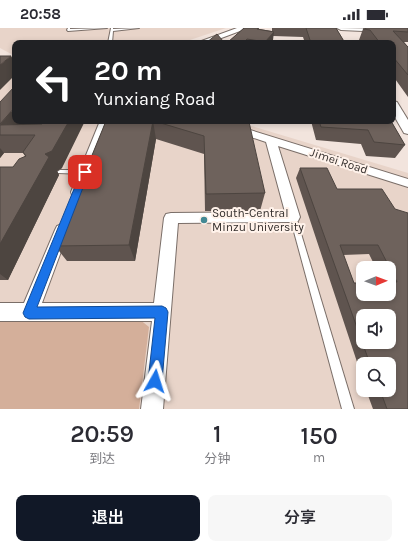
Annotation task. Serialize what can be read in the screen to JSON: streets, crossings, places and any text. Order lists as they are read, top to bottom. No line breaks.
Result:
{"streets":{"street":["Jimei Road"]},"places":["South-Central Minzu University"],"north":"right","page":{"status":"20:58","turn":["20 m","Yunxiang Road"],"eta":["20:59","到达","1","分钟","150","m"],"buttons":["退出","分享"]}}
